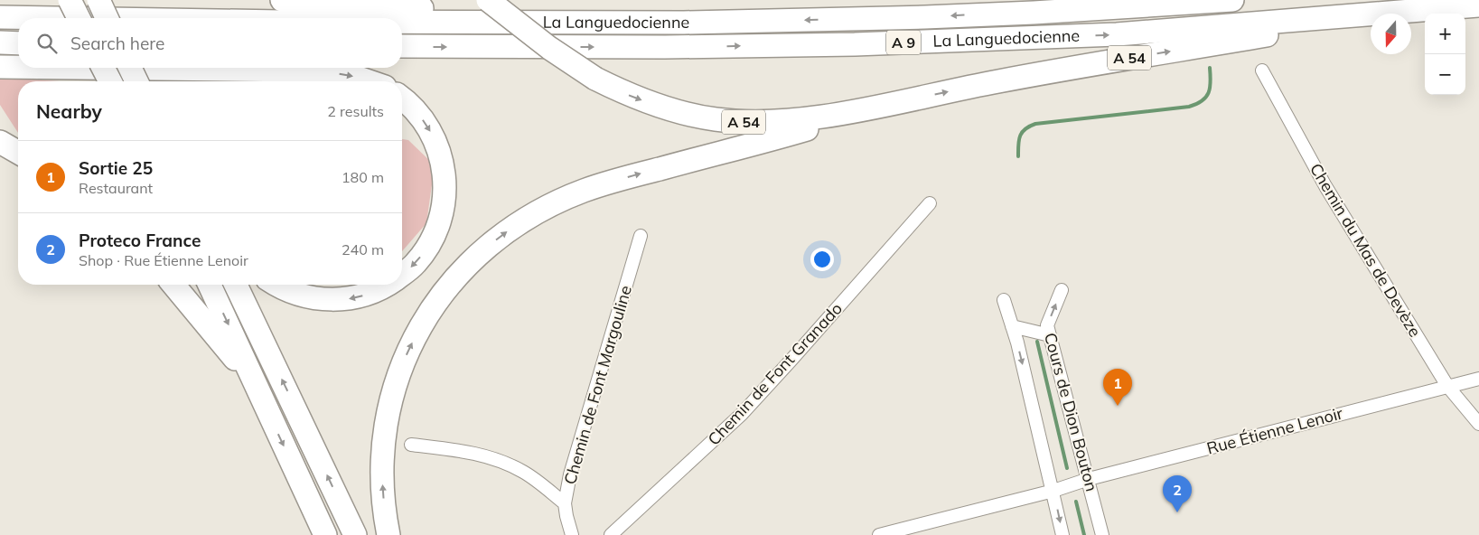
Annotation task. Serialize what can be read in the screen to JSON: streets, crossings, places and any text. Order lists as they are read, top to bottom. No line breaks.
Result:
{"streets":{"highway":["La Languedocienne","A 9","A 54"],"street":["Chemin du Mas de Devèze","Chemin de Font Granado","Chemin de Font Margouline","Cours de Dion Bouton","Rue Étienne Lenoir"]},"crossings":[["La Languedocienne","A 54"],["Chemin du Mas de Devèze","Rue Étienne Lenoir"],["Cours de Dion Bouton","Rue Étienne Lenoir"]],"north":"bottom","page":{"map_buttons":["+","−"],"search":"Search here","heading":["Nearby","2 results"],"list":[{"mark":"1","name":"Sortie 25","note":"Restaurant","value":"180 m"},{"mark":"2","name":"Proteco France","note":"Shop · Rue Étienne Lenoir","value":"240 m"}],"pins":["1","2"]}}
